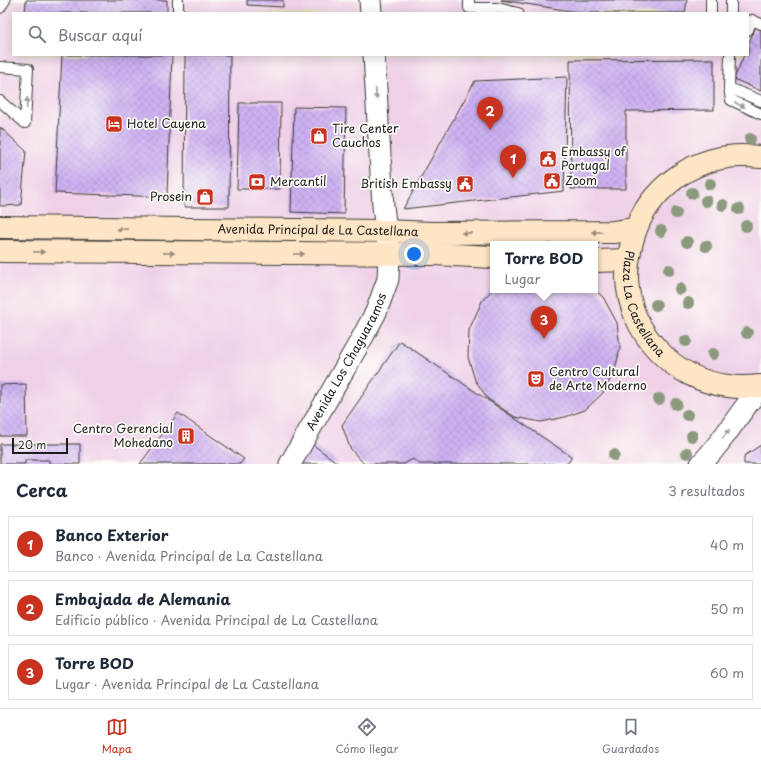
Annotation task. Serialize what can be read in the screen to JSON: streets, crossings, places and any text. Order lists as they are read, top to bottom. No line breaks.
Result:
{"streets":{"street":["Avenida Principal de La Castellana","Plaza La Castellana","Avenida Los Chaguaramos"]},"crossings":[["Avenida Principal de La Castellana","Plaza La Castellana"],["Avenida Principal de La Castellana","Avenida Los Chaguaramos"]],"one_way":["Avenida Los Chaguaramos"],"places":{"hotel":["Hotel Cayena"],"shop":["Tire Center Cauchos","Prosein"],"public building":["Embassy of Portugal","Zoom","British Embassy"],"bank":["Mercantil"],"theatre":["Centro Cultural de Arte Moderno"],"building":["Centro Gerencial Mohedano"]},"scale_bar":"20 m","page":{"search":"Buscar aquí","pins":["2","1","3"],"popup":["Torre BOD","Lugar"],"scale":"20 m","heading":["Cerca","3 resultados"],"list":[{"mark":"1","name":"Banco Exterior","note":"Banco · Avenida Principal de La Castellana","value":"40 m"},{"mark":"2","name":"Embajada de Alemania","note":"Edificio público · Avenida Principal de La Castellana","value":"50 m"},{"mark":"3","name":"Torre BOD","note":"Lugar · Avenida Principal de La Castellana","value":"60 m"}],"nav":["Mapa","Cómo llegar","Guardados"]}}
